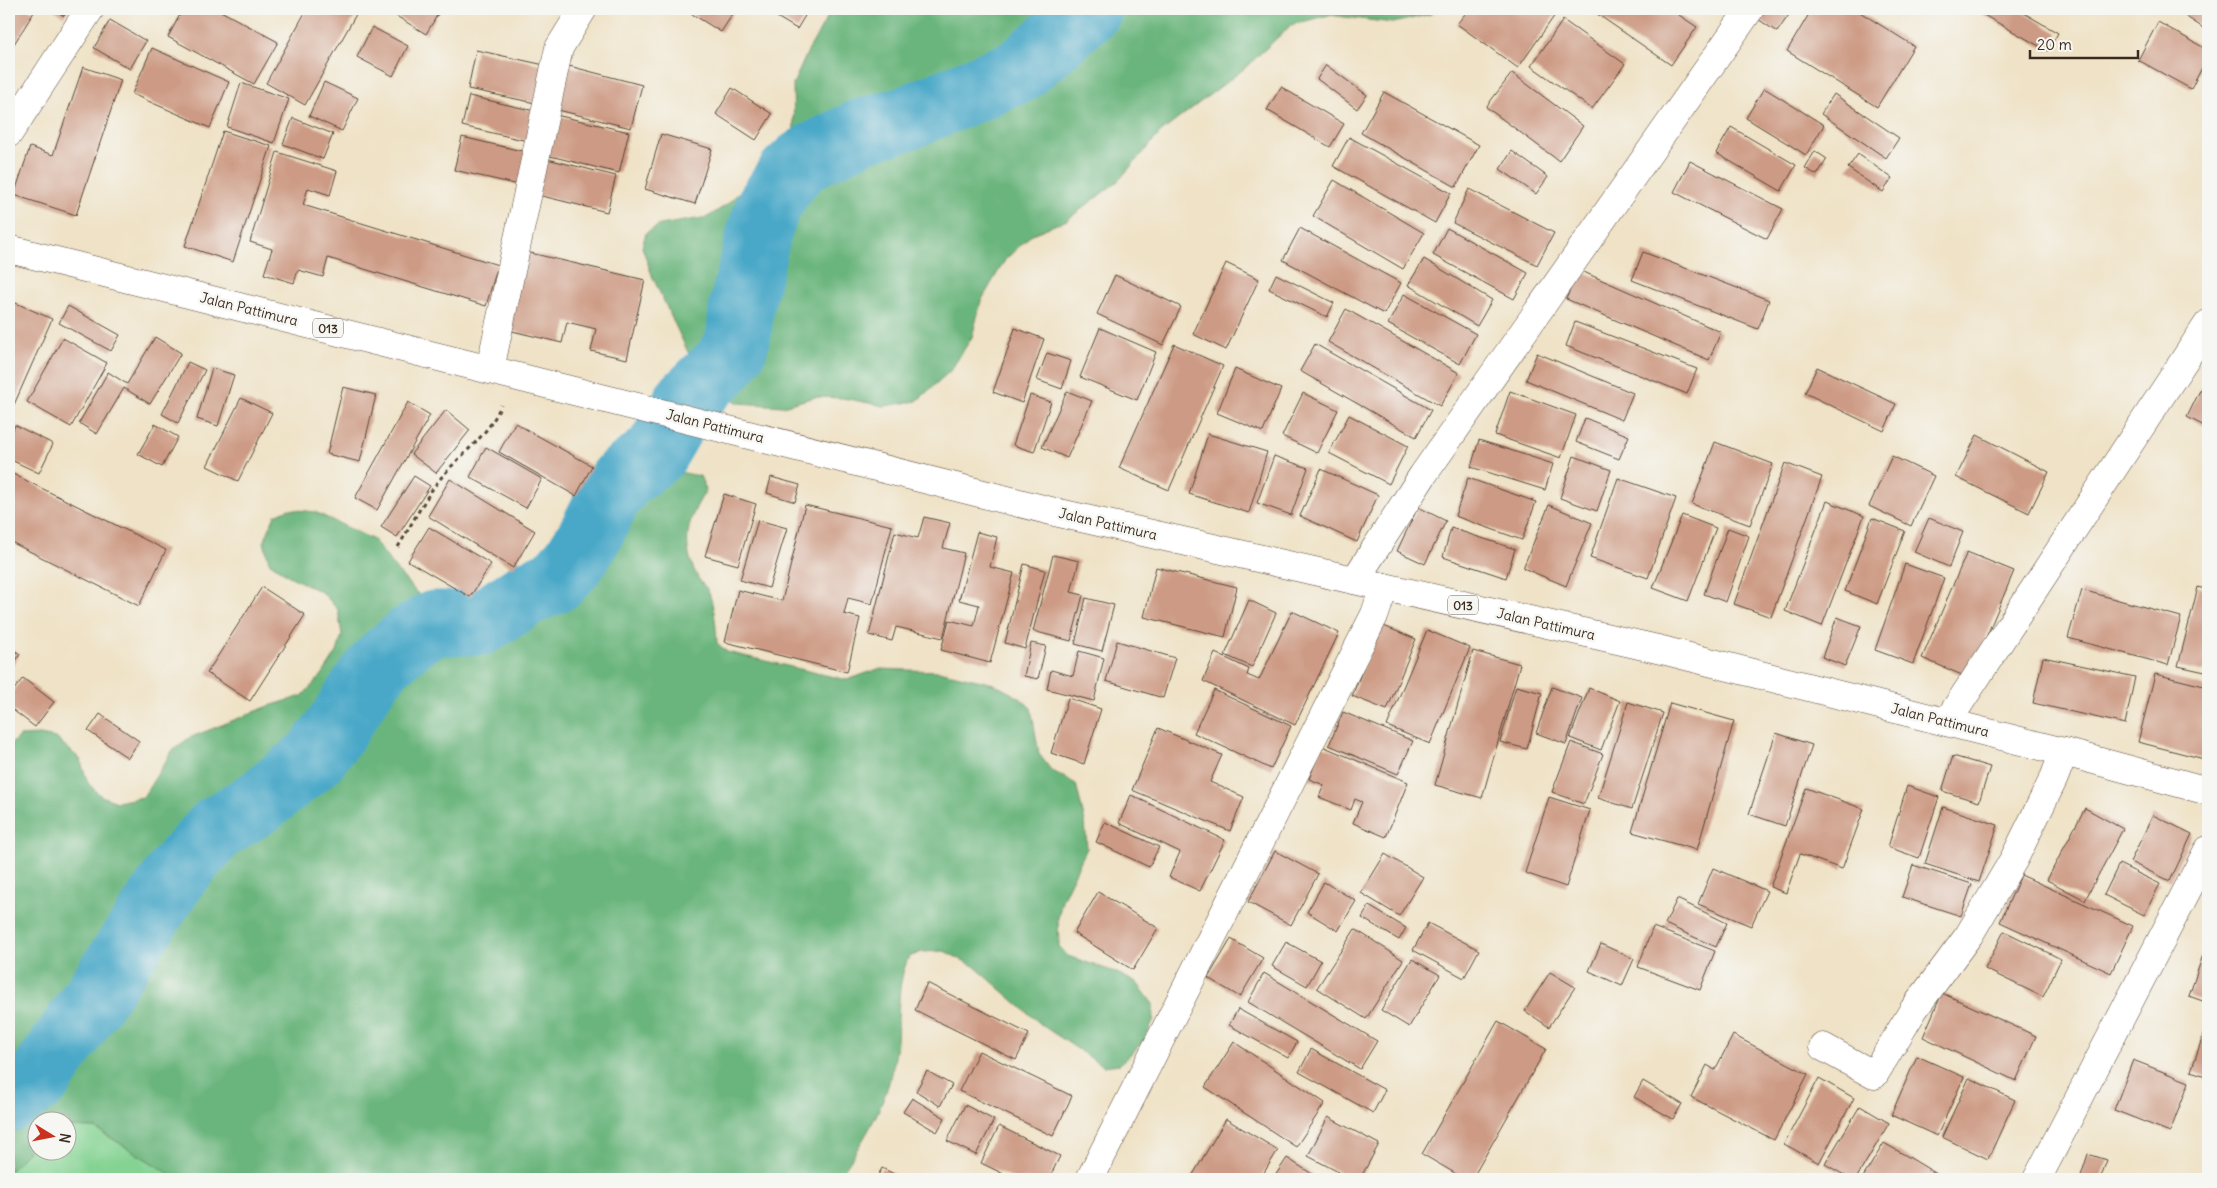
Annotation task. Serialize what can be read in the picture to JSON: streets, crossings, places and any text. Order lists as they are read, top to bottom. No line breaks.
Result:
{"streets":{"street":["Jalan Pattimura","013"]},"scale_bar":"20 m","north":"right"}
